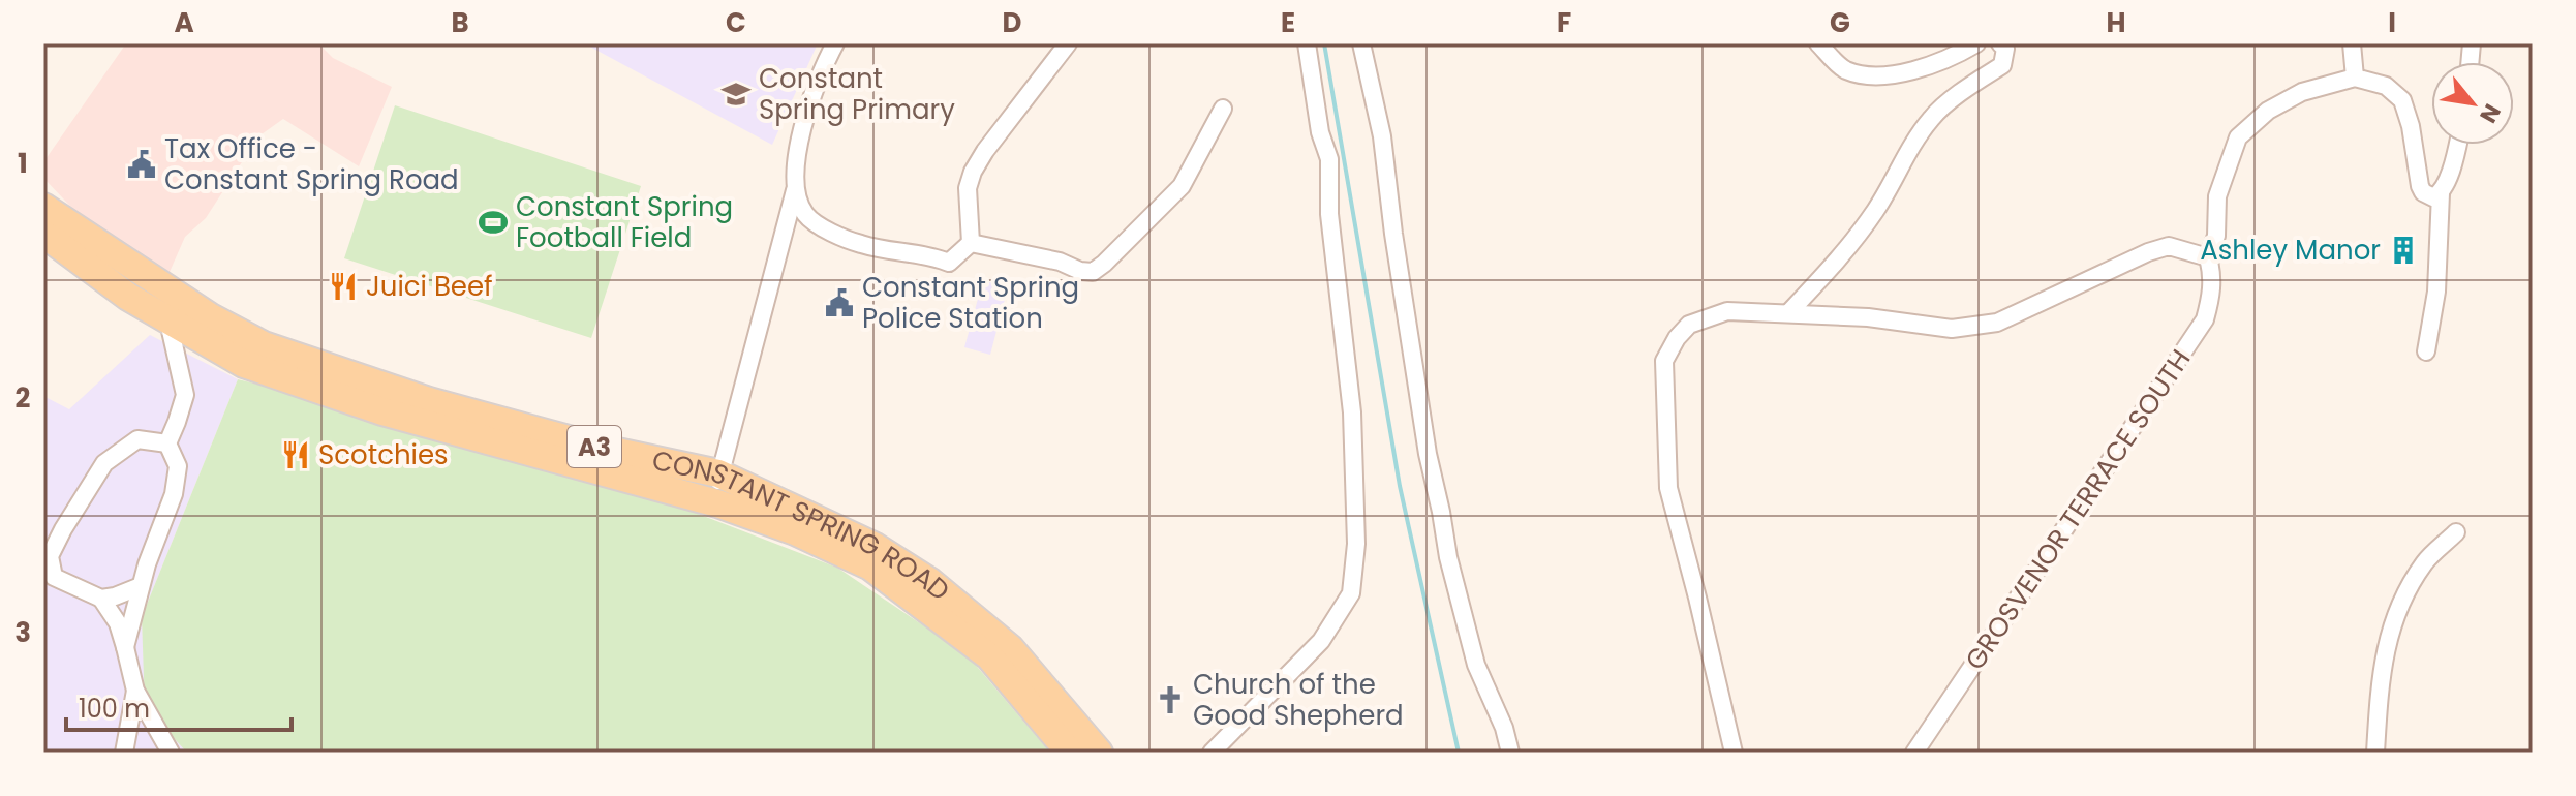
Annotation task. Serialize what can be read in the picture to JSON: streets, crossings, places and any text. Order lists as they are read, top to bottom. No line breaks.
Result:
{"streets":{"main road":["A3","CONSTANT SPRING ROAD"],"street":["GROSVENOR TERRACE SOUTH"]},"places":{"school or university":["Constant Spring Primary"],"public building":["Tax Office - Constant Spring Road","Constant Spring Police Station"],"sports":["Constant Spring Football Field"],"building":["Ashley Manor"],"restaurant":["Juici Beef","Scotchies"],"church":["Church of the Good Shepherd"]},"scale_bar":"100 m","north":"bottom right","grid":{"columns":["A","B","C","D","E","F","G","H","I"],"rows":["1","2","3"]}}
